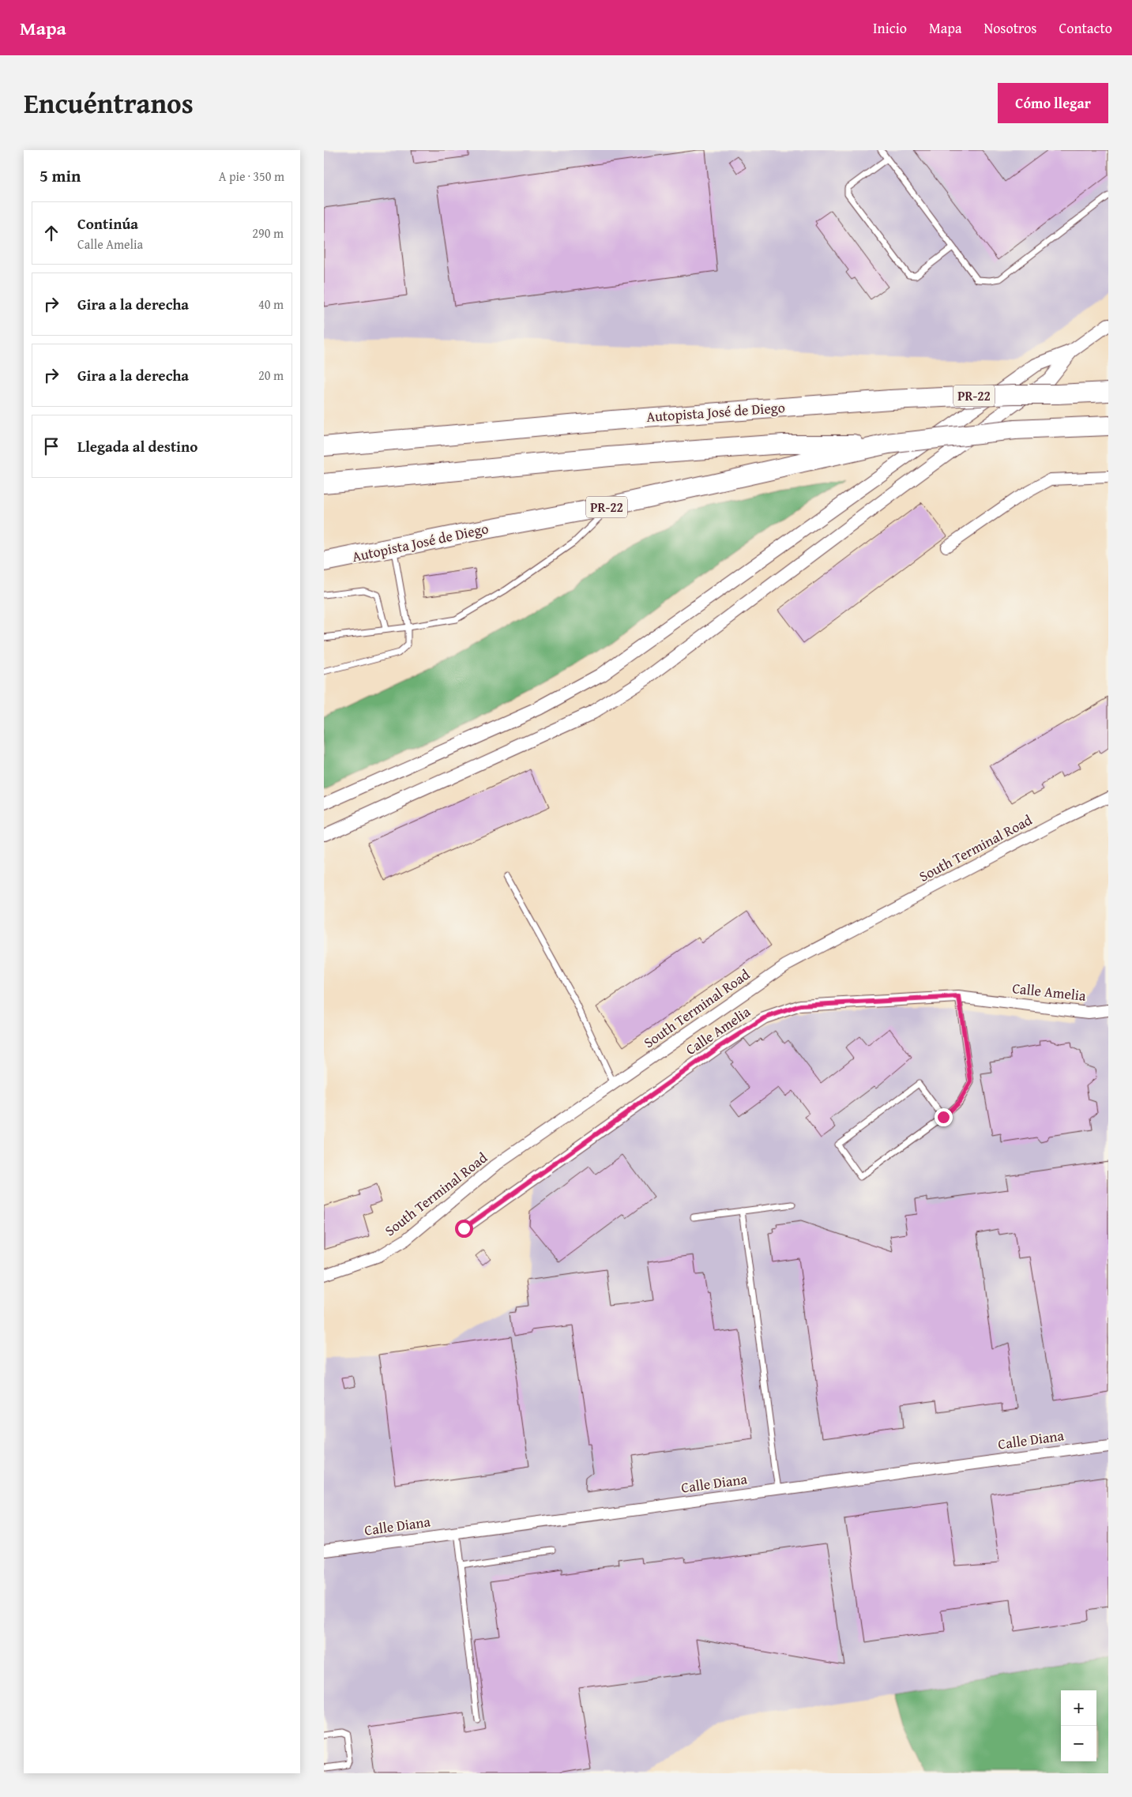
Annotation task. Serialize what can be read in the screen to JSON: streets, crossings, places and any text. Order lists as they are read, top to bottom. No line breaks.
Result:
{"streets":{"highway":["PR-22","Autopista José de Diego"],"street":["South Terminal Road","Calle Amelia","Calle Diana"]},"page":{"header":"Mapa","nav":["Inicio","Mapa","Nosotros","Contacto"],"title":"Encuéntranos","buttons":"Cómo llegar","heading":["5 min","A pie · 350 m"],"list":[["Continúa","Calle Amelia","290 m"],["Gira a la derecha","40 m"],["Gira a la derecha","20 m"],"Llegada al destino"],"map_buttons":["+","−"]}}
